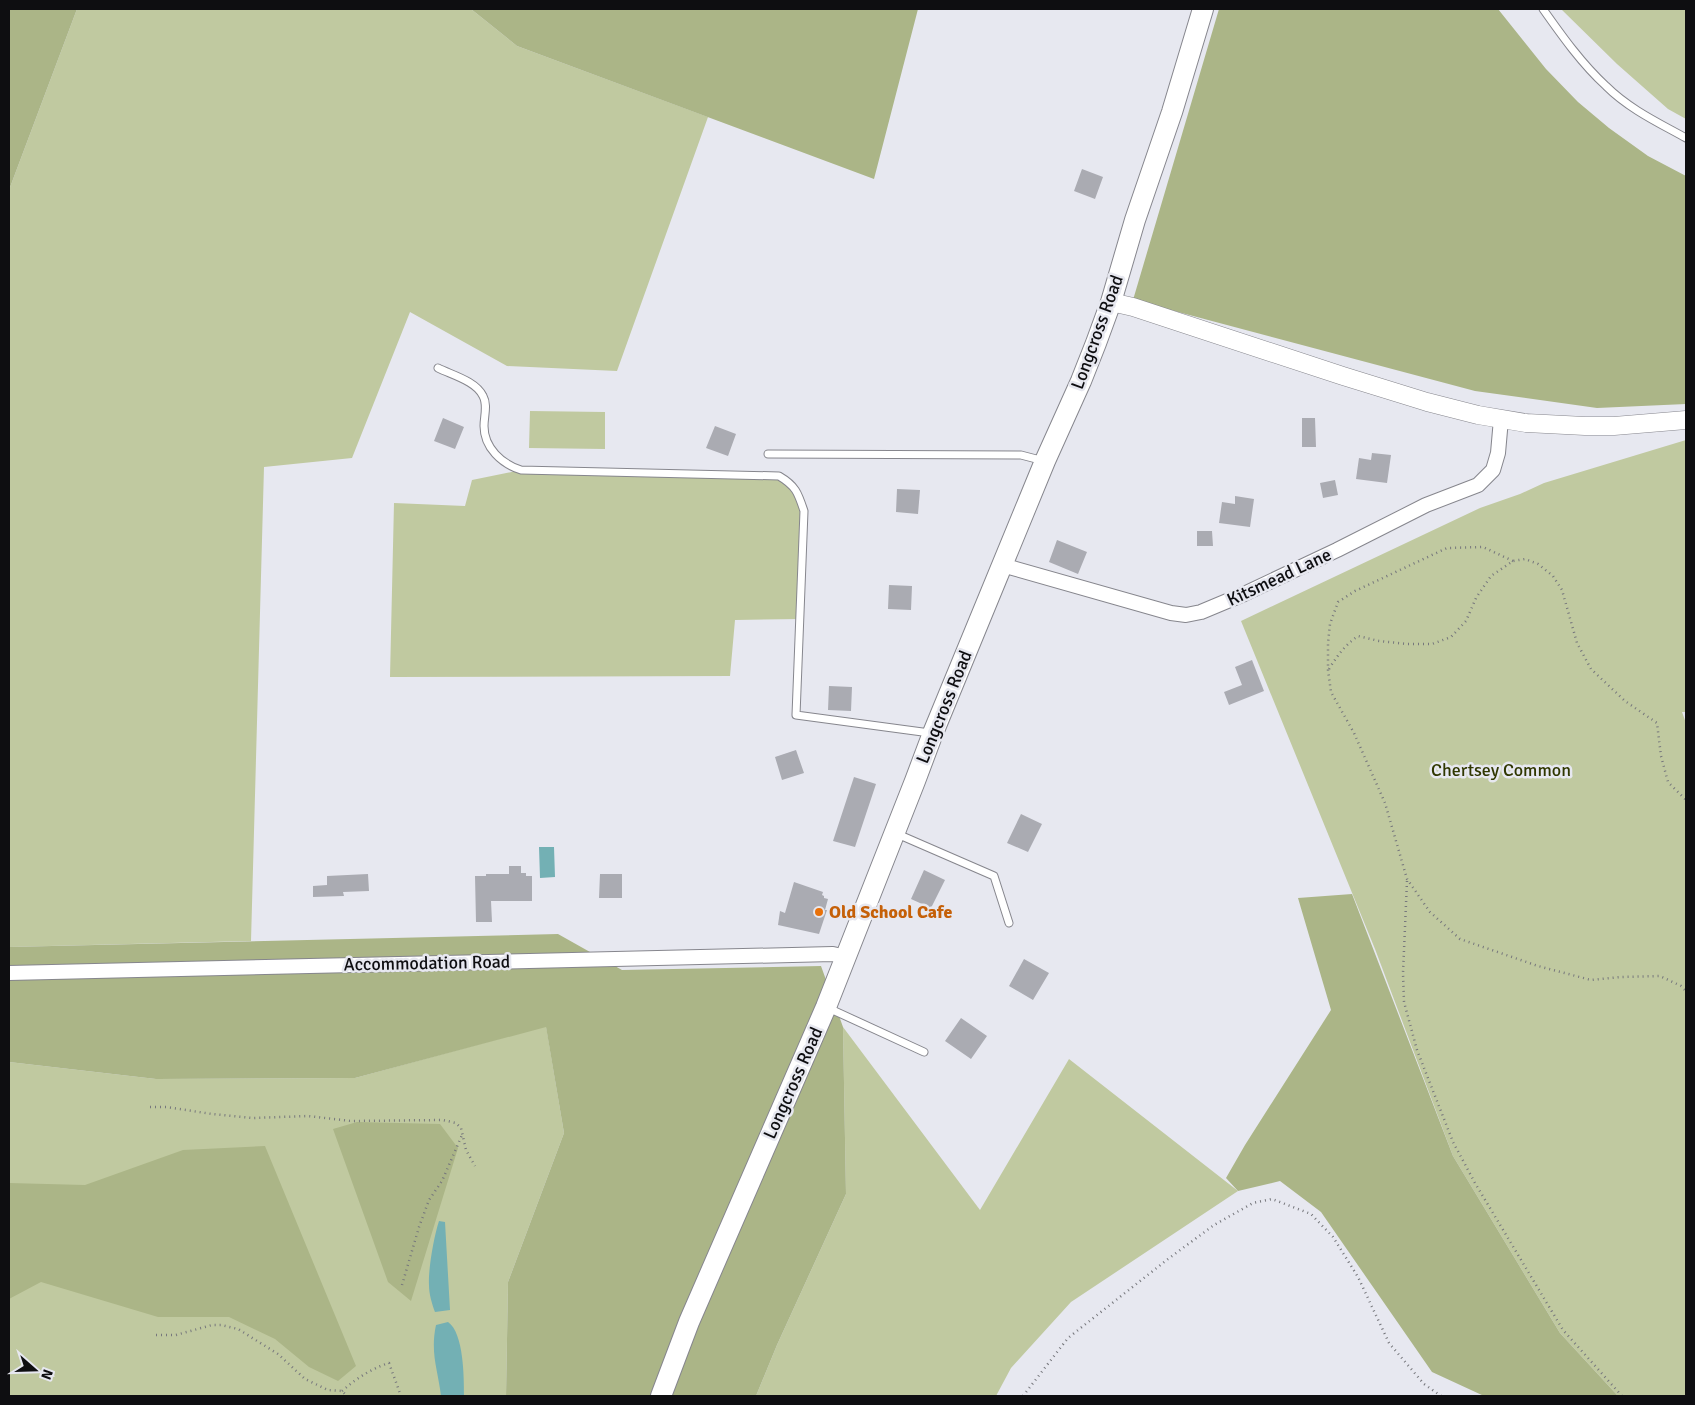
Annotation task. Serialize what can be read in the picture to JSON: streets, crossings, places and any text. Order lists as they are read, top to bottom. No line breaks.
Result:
{"streets":{"main road":["Longcross Road"],"street":["Kitsmead Lane","Accommodation Road"]},"crossings":[["Longcross Road","Kitsmead Lane"],["Longcross Road","Accommodation Road"]],"parks":["Chertsey Common"],"places":["Old School Cafe"],"north":"right"}
